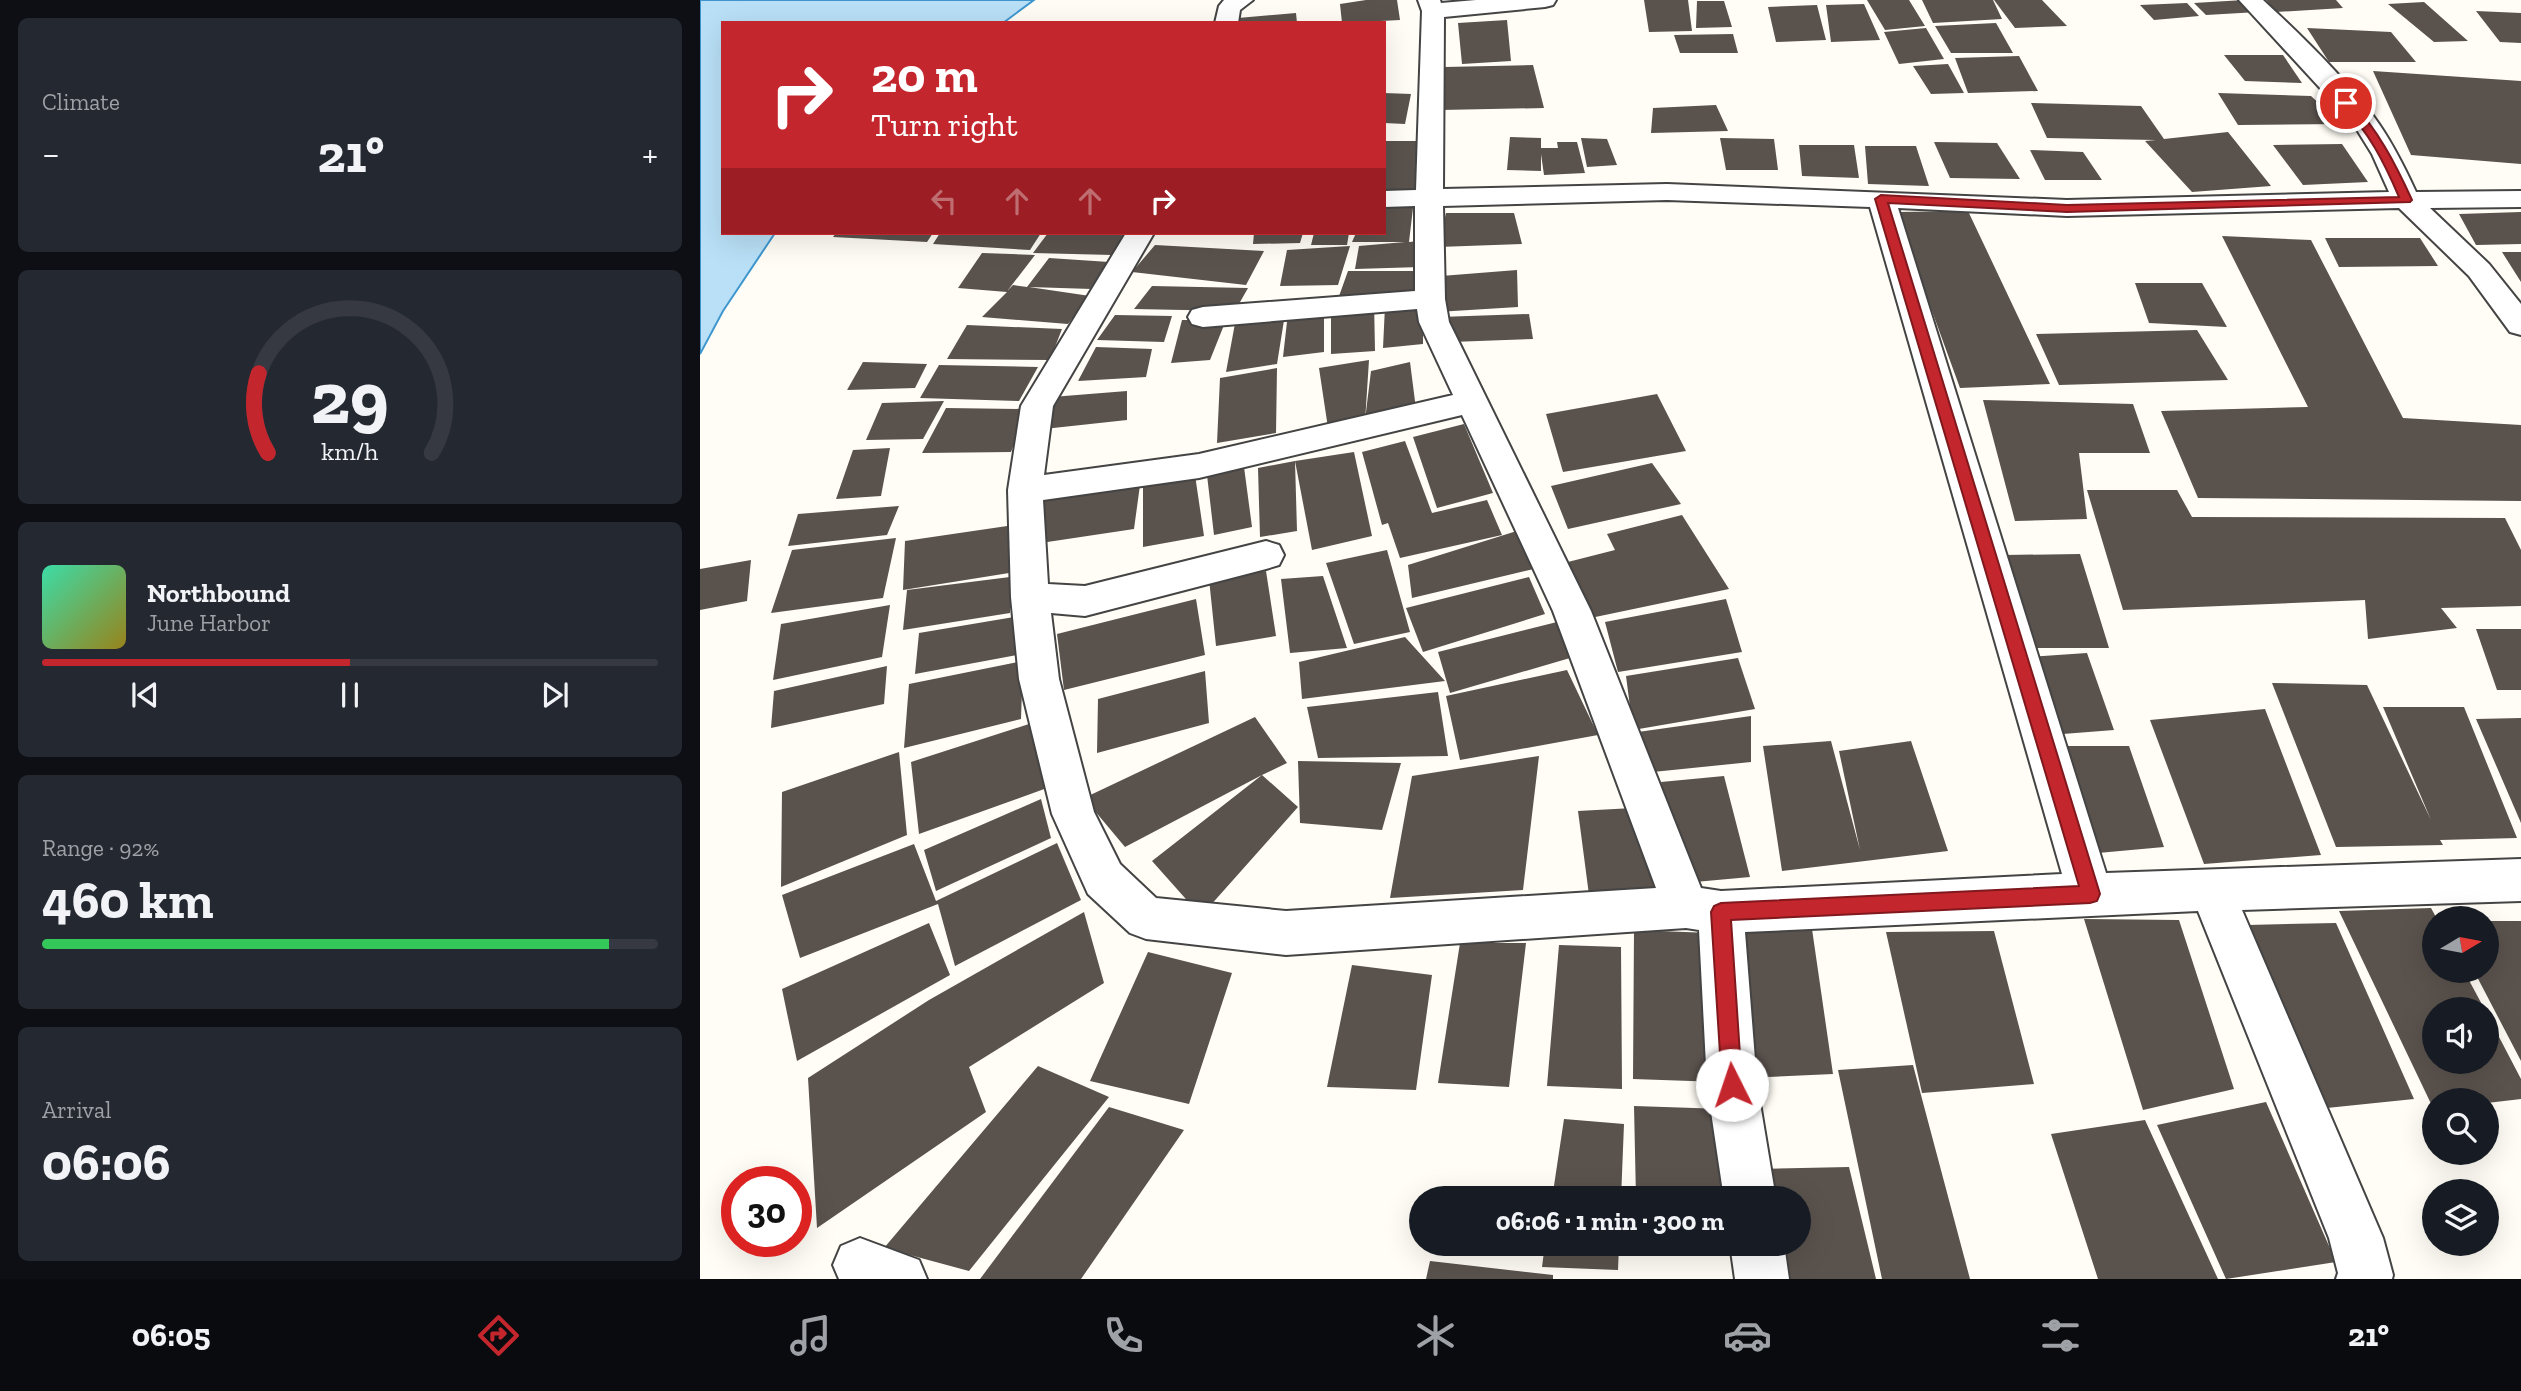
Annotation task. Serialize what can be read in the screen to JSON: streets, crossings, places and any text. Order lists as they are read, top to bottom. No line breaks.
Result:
{"north":"right","page":{"tile":["Climate",["Range · 92%","460 km"],["Arrival","06:06"]],"turn":["20 m","Turn right"],"heat":["−","21°","+"],"song":["Northbound","June Harbor"],"limit":"30","trip":"06:06 · 1 min · 300 m","tabs":["06:05","21°"],"gauge":["29","km/h"]}}
